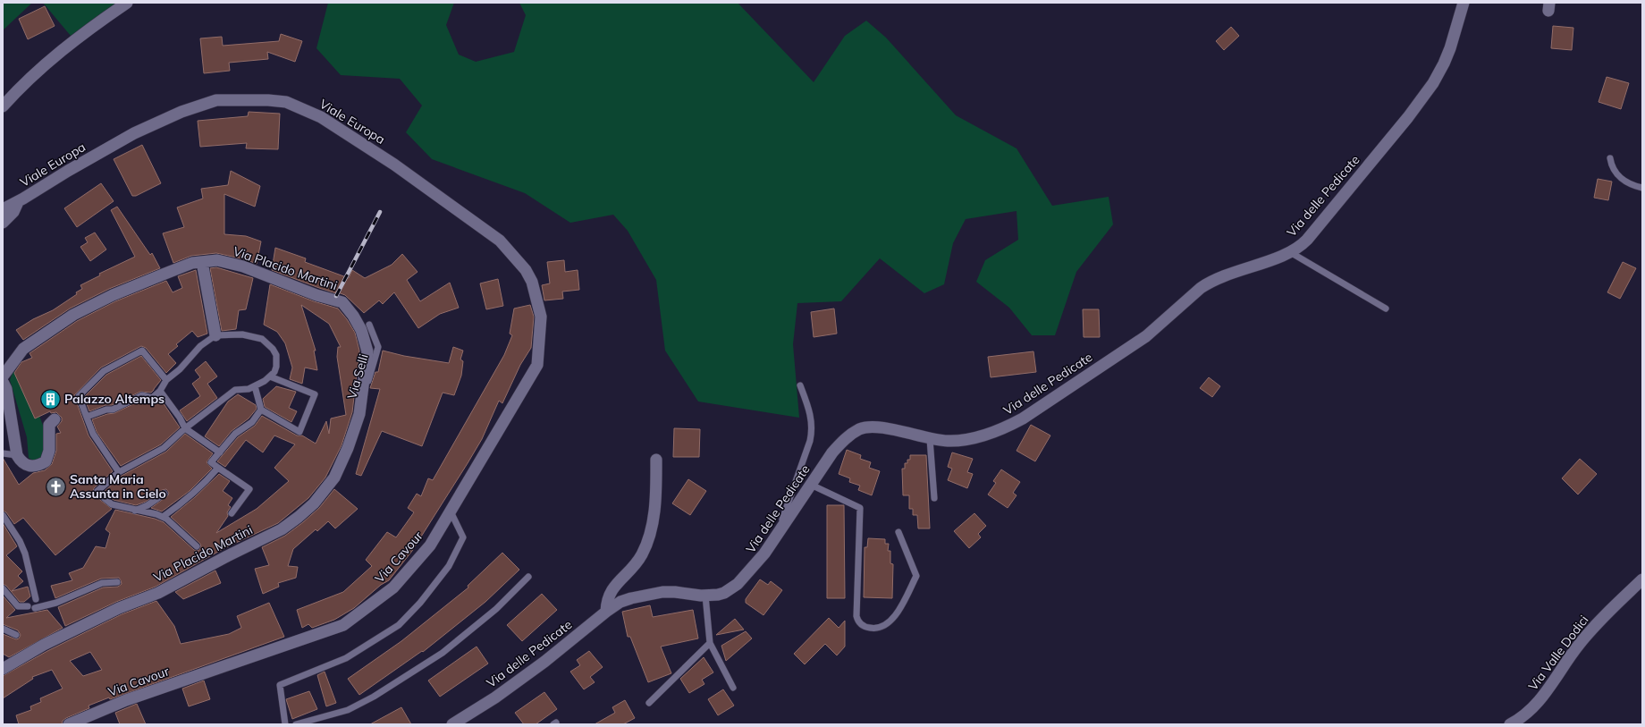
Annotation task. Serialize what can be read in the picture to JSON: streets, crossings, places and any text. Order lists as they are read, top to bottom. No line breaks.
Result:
{"streets":{"street":["Viale Europa","Via delle Pedicate","Via Placido Martini","Via Cavour","Via Valle Dodici"],"lane":["Via Selli"]},"crossings":[["Viale Europa","Via Cavour"],["Via Placido Martini","Via Selli"]],"places":{"building":["Palazzo Altemps"],"church":["Santa Maria Assunta in Cielo"]}}
